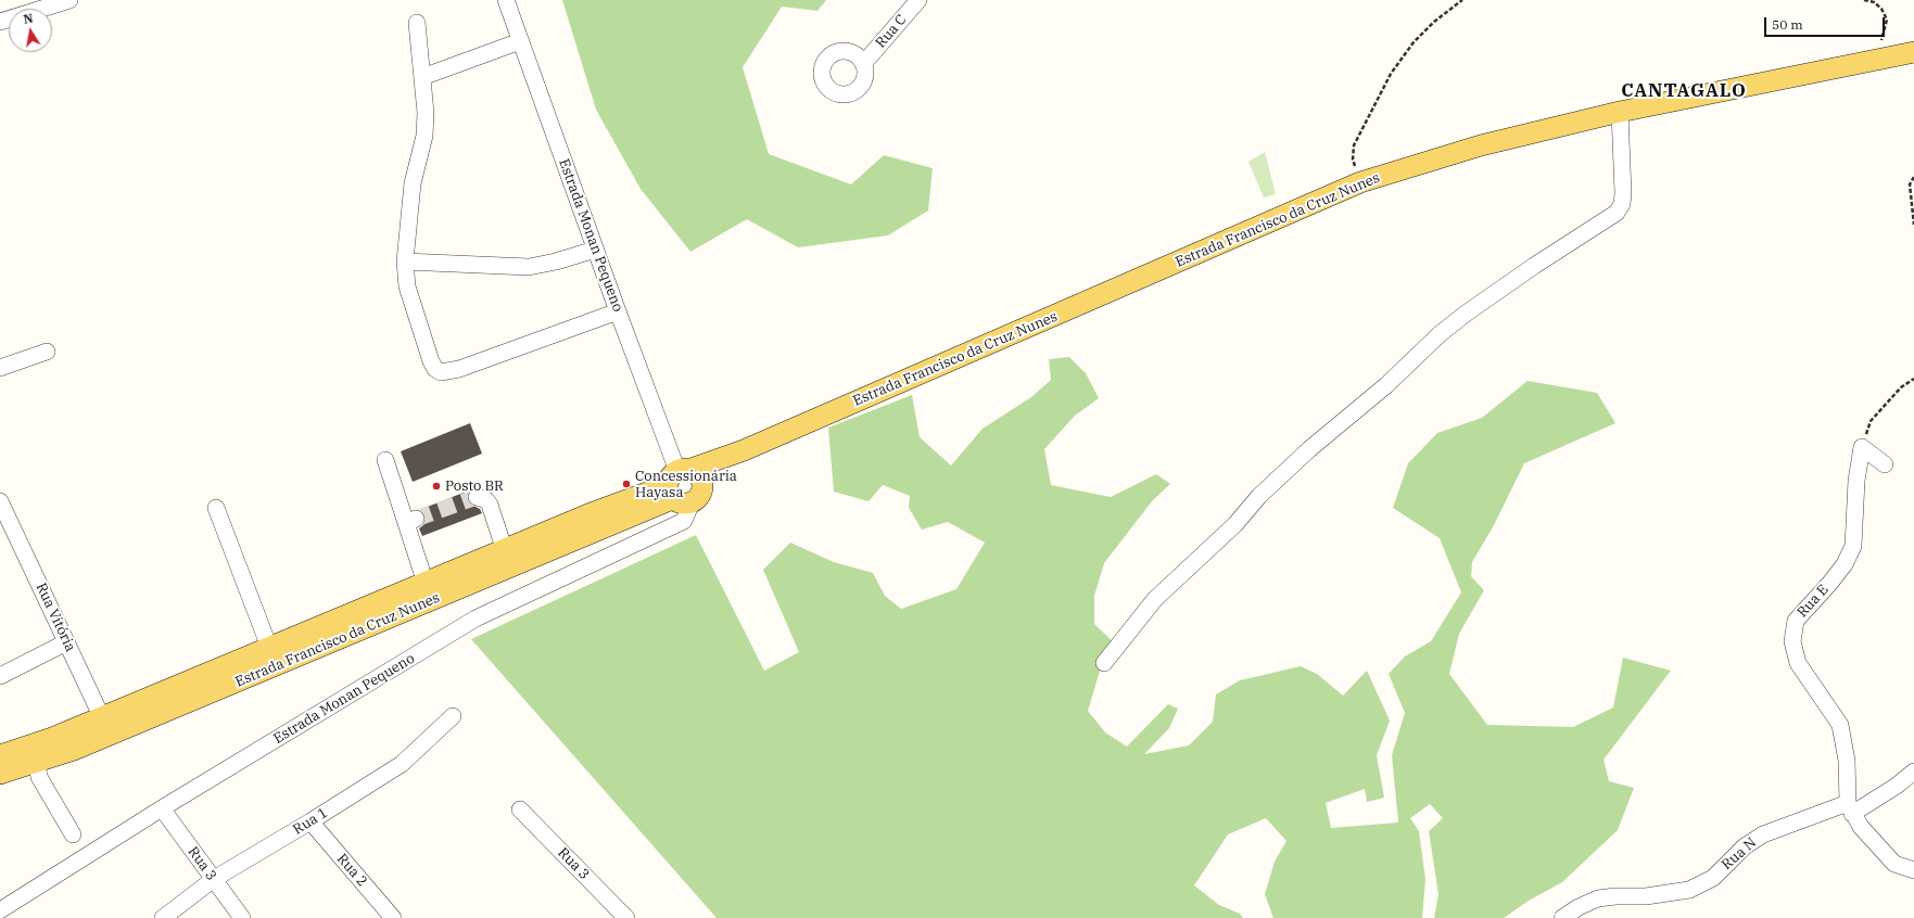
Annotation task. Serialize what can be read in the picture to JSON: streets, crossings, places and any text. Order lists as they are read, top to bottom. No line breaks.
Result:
{"streets":{"main road":["Estrada Francisco da Cruz Nunes"],"street":["Rua C","Estrada Monan Pequeno","Rua E","Rua Vitória","Rua 1","Rua N","Rua 3","Rua 2"]},"crossings":[["Estrada Francisco da Cruz Nunes","Estrada Monan Pequeno"],["Estrada Francisco da Cruz Nunes","Rua Vitória"],["Estrada Monan Pequeno","Rua 3"],["Rua E","Rua N"],["Rua 1","Rua 3"],["Rua 1","Rua 2"]],"districts":["CANTAGALO"],"places":["Concessionária Hayasa","Posto BR"],"scale_bar":"50 m","north":"top"}
